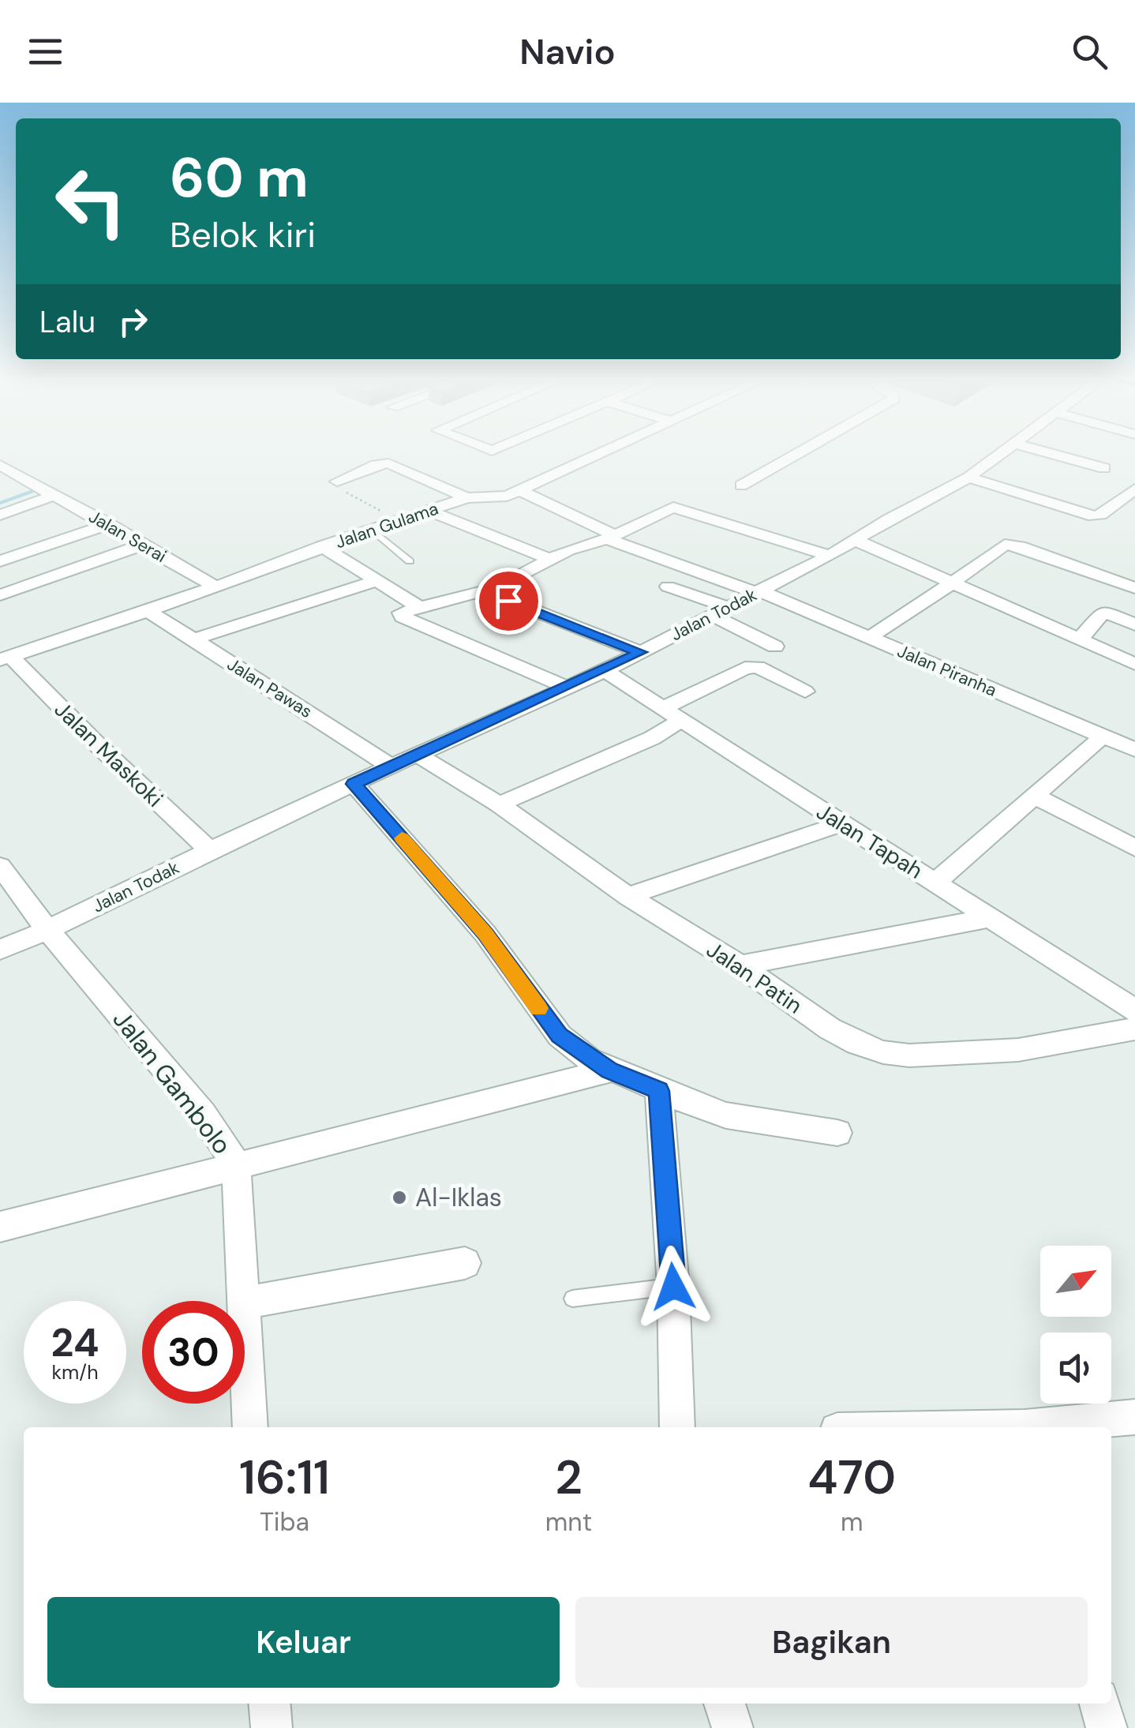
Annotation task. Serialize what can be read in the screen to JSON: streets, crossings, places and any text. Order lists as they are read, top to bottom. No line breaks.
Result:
{"streets":{"street":["Jalan Gulama","Jalan Serai","Jalan Todak","Jalan Piranha","Jalan Pawas","Jalan Maskoki","Jalan Tapah","Jalan Patin","Jalan Gambolo"]},"crossings":[["Jalan Gulama","Jalan Serai"],["Jalan Gulama","Jalan Piranha"],["Jalan Gulama","Jalan Pawas"],["Jalan Gulama","Jalan Maskoki"],["Jalan Todak","Jalan Piranha"],["Jalan Todak","Jalan Pawas"],["Jalan Todak","Jalan Maskoki"],["Jalan Todak","Jalan Tapah"],["Jalan Todak","Jalan Patin"],["Jalan Todak","Jalan Gambolo"]],"places":["Al-Iklas"],"north":"top right","page":{"header":"Navio","turn":["60 m","Belok kiri"],"then":"Lalu","speed":"24 km/h","limit":"30","eta":["16:11","Tiba","2","mnt","470","m"],"buttons":["Keluar","Bagikan"]}}
